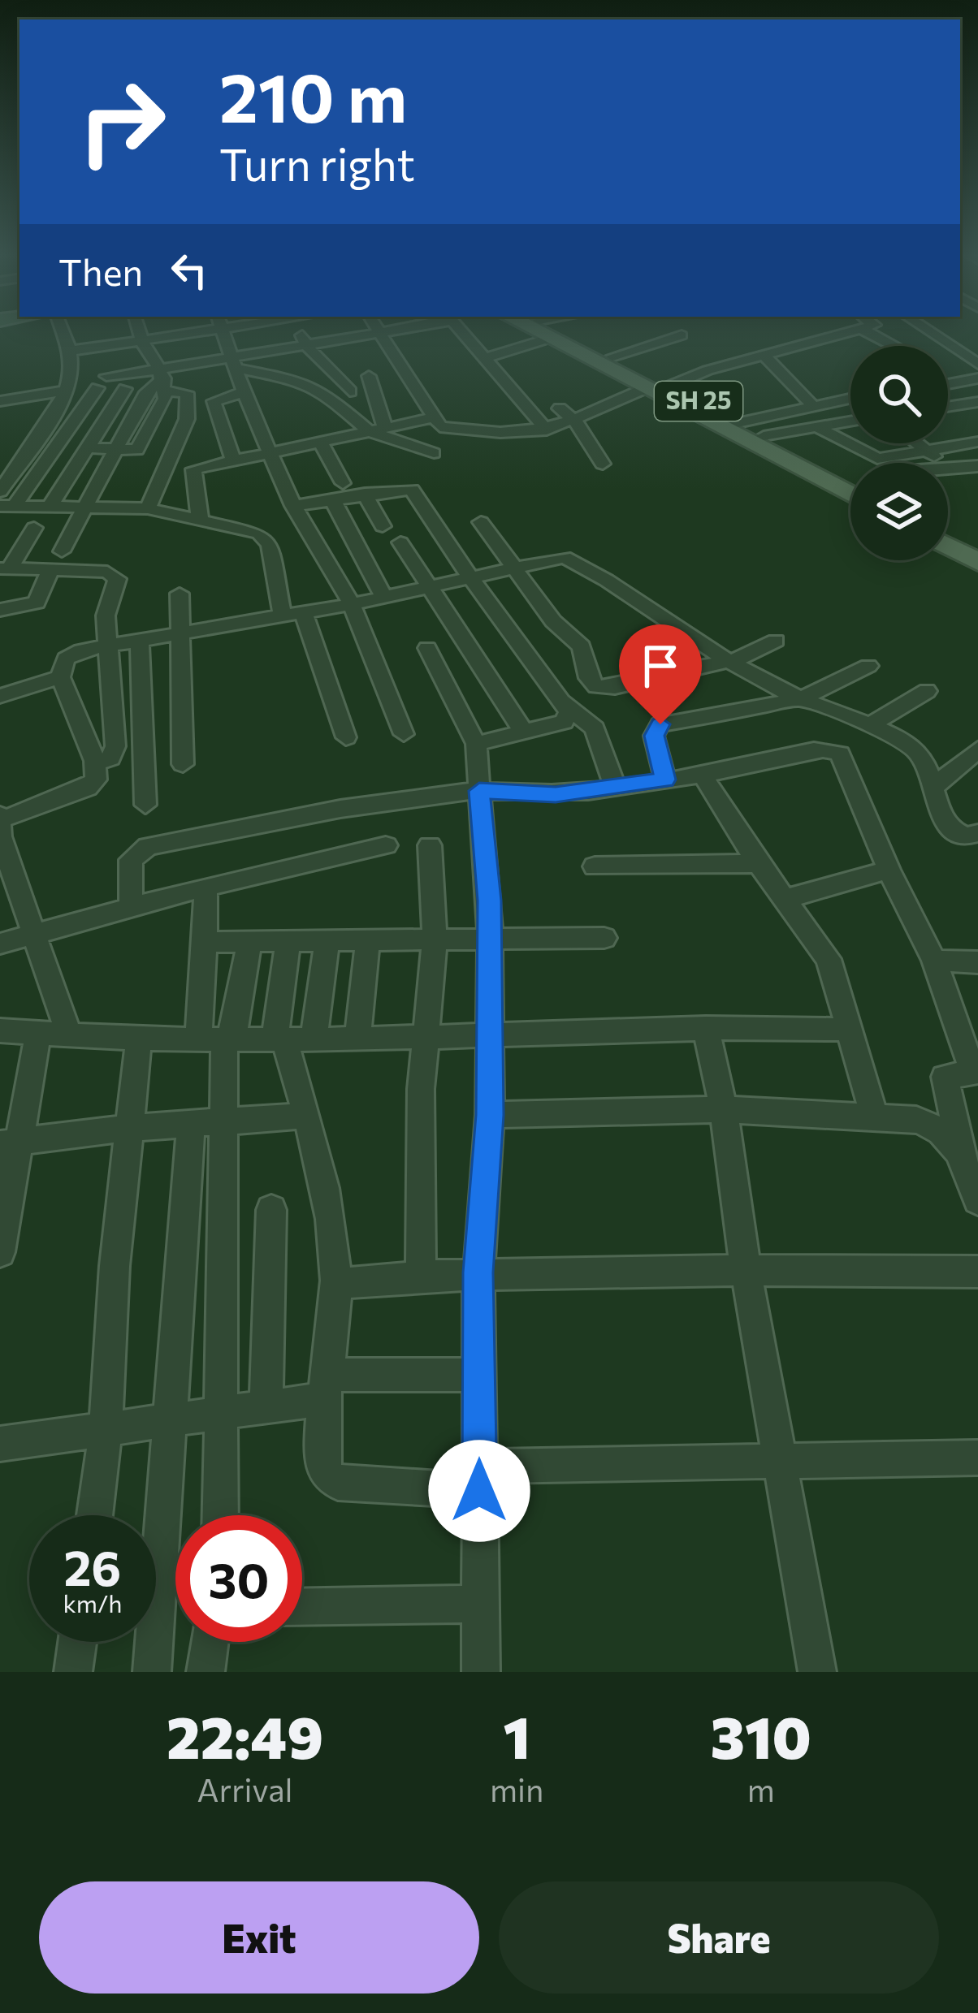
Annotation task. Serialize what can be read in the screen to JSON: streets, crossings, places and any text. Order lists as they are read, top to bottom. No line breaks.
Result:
{"streets":{"main road":["SH 25"]},"page":{"turn":["210 m","Turn right"],"then":"Then","speed":"26 km/h","limit":"30","eta":["22:49","Arrival","1","min","310","m"],"buttons":["Exit","Share"]}}
